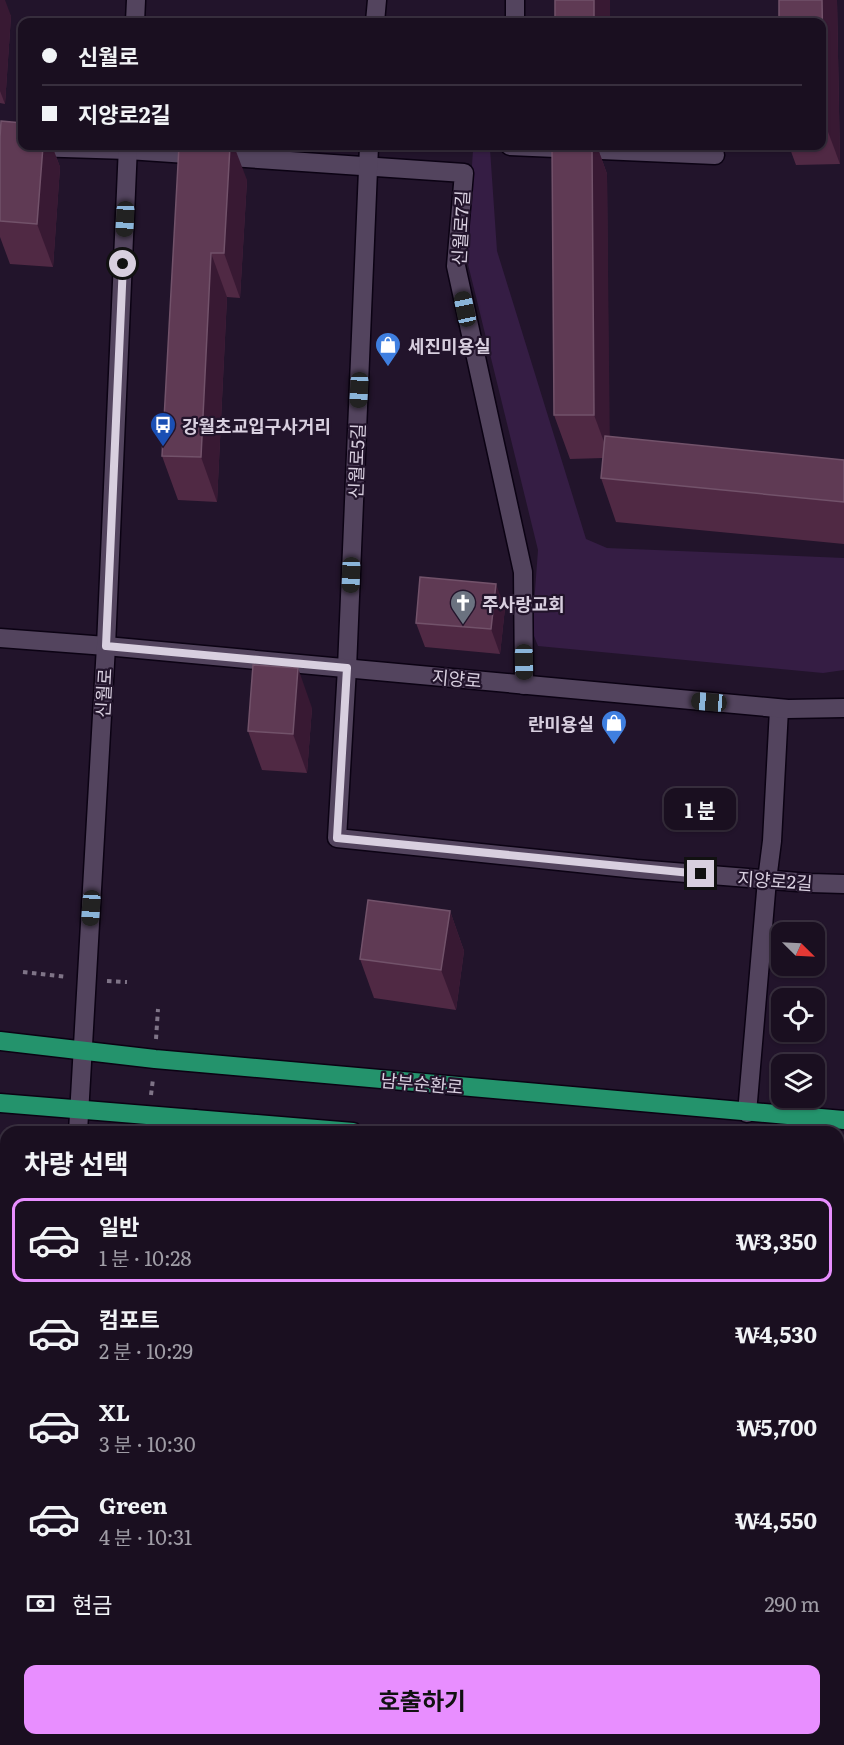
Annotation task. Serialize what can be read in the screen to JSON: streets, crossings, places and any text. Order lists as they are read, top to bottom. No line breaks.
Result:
{"streets":{"main road":["남부순환로"],"street":["신월로7길","신월로5길","지양로","신월로","지양로2길"]},"crossings":[["신월로7길","신월로5길"],["신월로7길","지양로"],["신월로5길","지양로"],["신월로5길","지양로2길"],["지양로","신월로"],["지양로","지양로2길"],["신월로","남부순환로"]],"places":{"shop":["세진미용실","란미용실"],"bus stop":["강월초교입구사거리"],"church":["주사랑교회"]},"north":"bottom right","page":{"banner":["신월로","지양로2길"],"bubble":"1 분","heading":"차량 선택","list":[{"name":"일반","note":"1 분 · 10:28","value":"₩3,350"},{"name":"컴포트","note":"2 분 · 10:29","value":"₩4,530"},{"name":"XL","note":"3 분 · 10:30","value":"₩5,700"},{"name":"Green","note":"4 분 · 10:31","value":"₩4,550"}],"pay":["현금","290 m"],"buttons":"호출하기"}}
